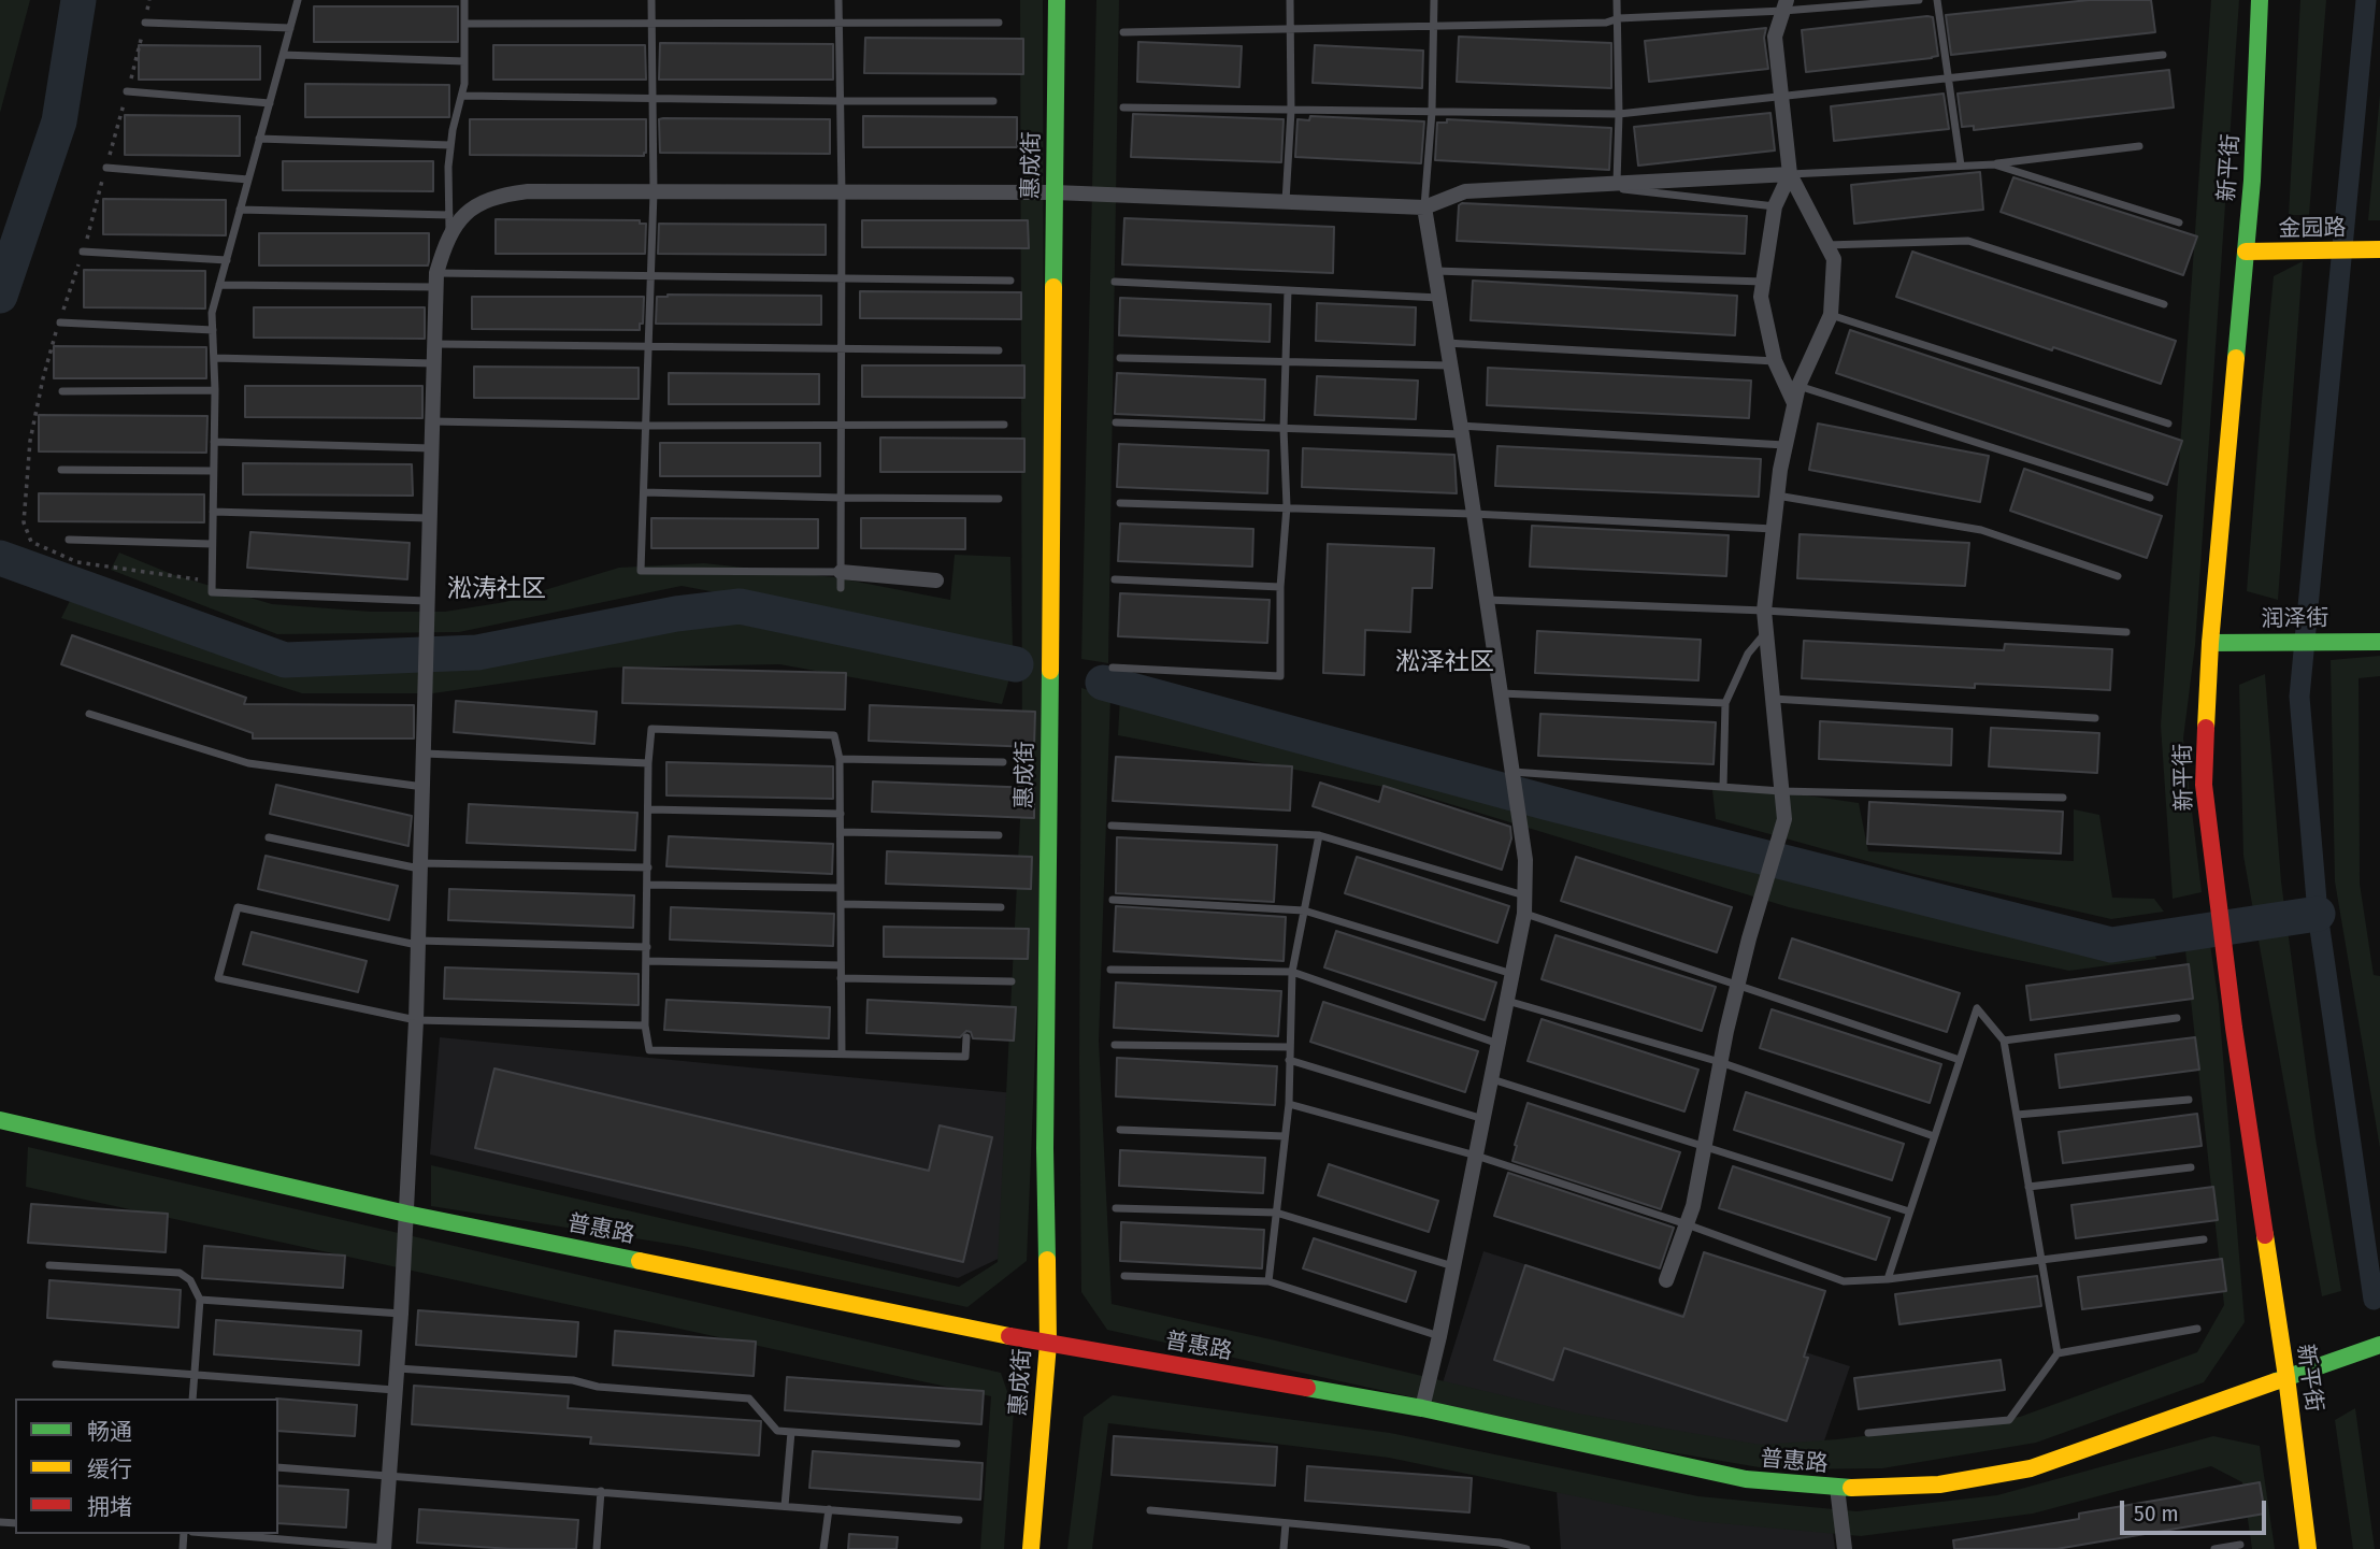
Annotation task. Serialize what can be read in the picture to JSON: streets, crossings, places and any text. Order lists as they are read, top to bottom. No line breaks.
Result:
{"streets":{"main road":["惠成街","新平街","金园路","润泽街","普惠路"]},"crossings":[["惠成街","普惠路"],["新平街","金园路"],["新平街","润泽街"],["新平街","普惠路"]],"districts":["淞涛社区","淞泽社区"],"legend":["畅通","缓行","拥堵"],"scale_bar":"50 m"}
